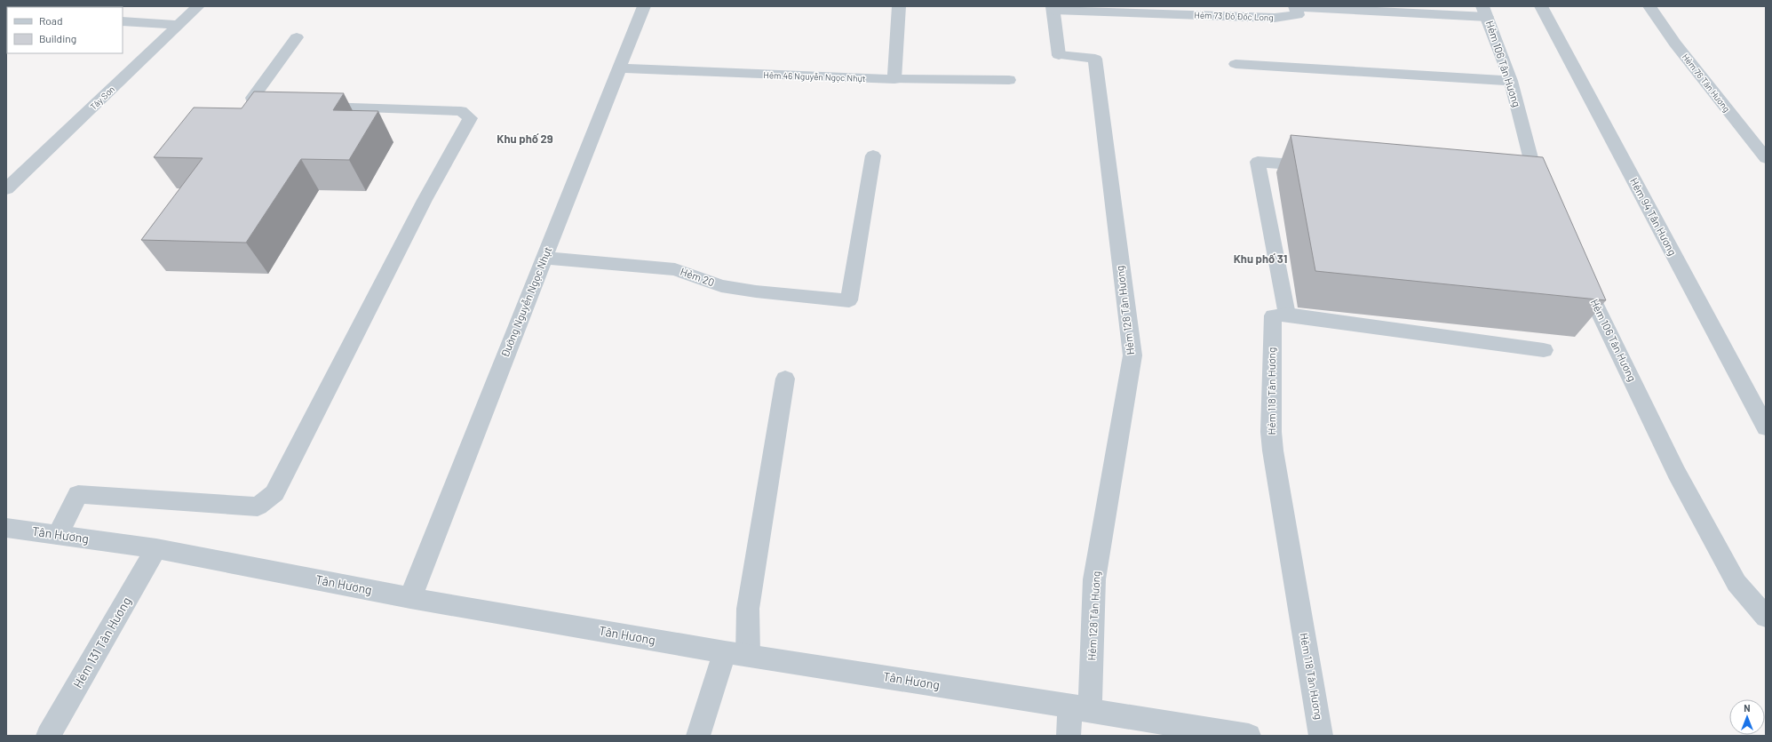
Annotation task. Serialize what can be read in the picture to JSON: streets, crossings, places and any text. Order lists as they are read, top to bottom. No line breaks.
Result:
{"streets":{"street":["Hẻm 73 Đô Đốc Long","Hẻm 106 Tân Hương","Hẻm 46 Nguyễn Ngọc Nhựt","Hẻm 76 Tân Hương","Tây Sơn","Hẻm 94 Tân Hương","Hẻm 20","Đường Nguyễn Ngọc Nhựt","Hẻm 128 Tân Hương","Hẻm 118 Tân Hương","Tân Hương","Hẻm 131 Tân Hương"]},"crossings":[["Hẻm 73 Đô Đốc Long","Hẻm 128 Tân Hương"],["Hẻm 46 Nguyễn Ngọc Nhựt","Đường Nguyễn Ngọc Nhựt"],["Hẻm 20","Đường Nguyễn Ngọc Nhựt"],["Đường Nguyễn Ngọc Nhựt","Tân Hương"],["Hẻm 128 Tân Hương","Tân Hương"],["Tân Hương","Hẻm 131 Tân Hương"]],"districts":["Khu phố 29","Khu phố 31"],"legend":["Road","Building"],"north":"top"}
